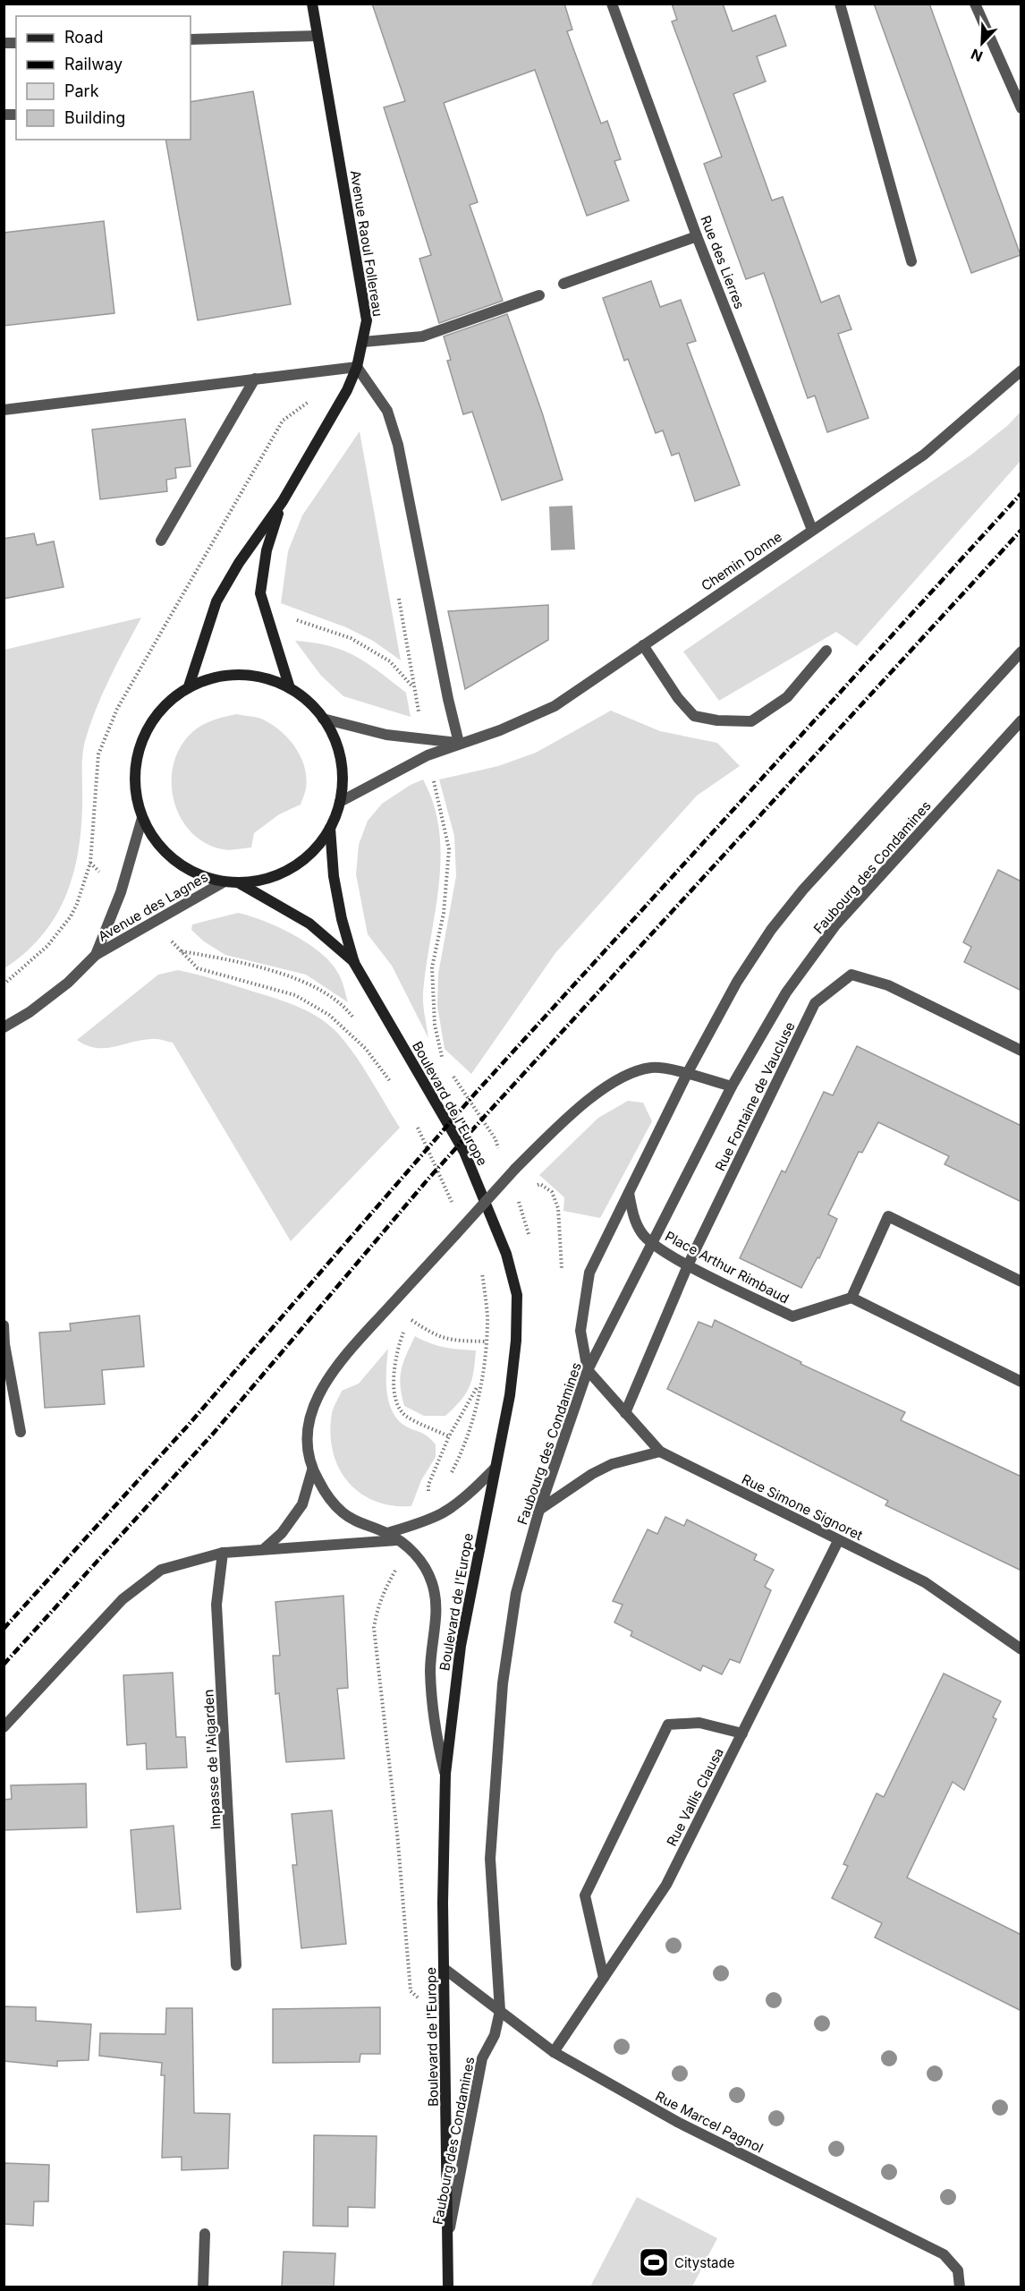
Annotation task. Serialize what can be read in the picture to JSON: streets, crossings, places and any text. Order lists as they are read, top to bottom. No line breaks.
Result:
{"streets":{"main road":["Avenue Raoul Follereau","Boulevard de l'Europe"],"street":["Rue des Lierres","Chemin Donne","Faubourg des Condamines","Avenue des Lagnes","Rue Fontaine de Vaucluse","Place Arthur Rimbaud","Rue Simone Signoret","Impasse de l'Aigarden","Rue Vallis Clausa","Rue Marcel Pagnol"]},"crossings":[["Rue des Lierres","Chemin Donne"],["Faubourg des Condamines","Boulevard de l'Europe"],["Faubourg des Condamines","Place Arthur Rimbaud"],["Faubourg des Condamines","Rue Simone Signoret"],["Faubourg des Condamines","Rue Marcel Pagnol"],["Rue Fontaine de Vaucluse","Place Arthur Rimbaud"],["Rue Fontaine de Vaucluse","Rue Simone Signoret"],["Boulevard de l'Europe","Rue Marcel Pagnol"],["Rue Simone Signoret","Rue Vallis Clausa"],["Rue Vallis Clausa","Rue Marcel Pagnol"]],"places":{"sports":["Citystade"]},"legend":["Road","Railway","Park","Building"],"north":"bottom left"}
